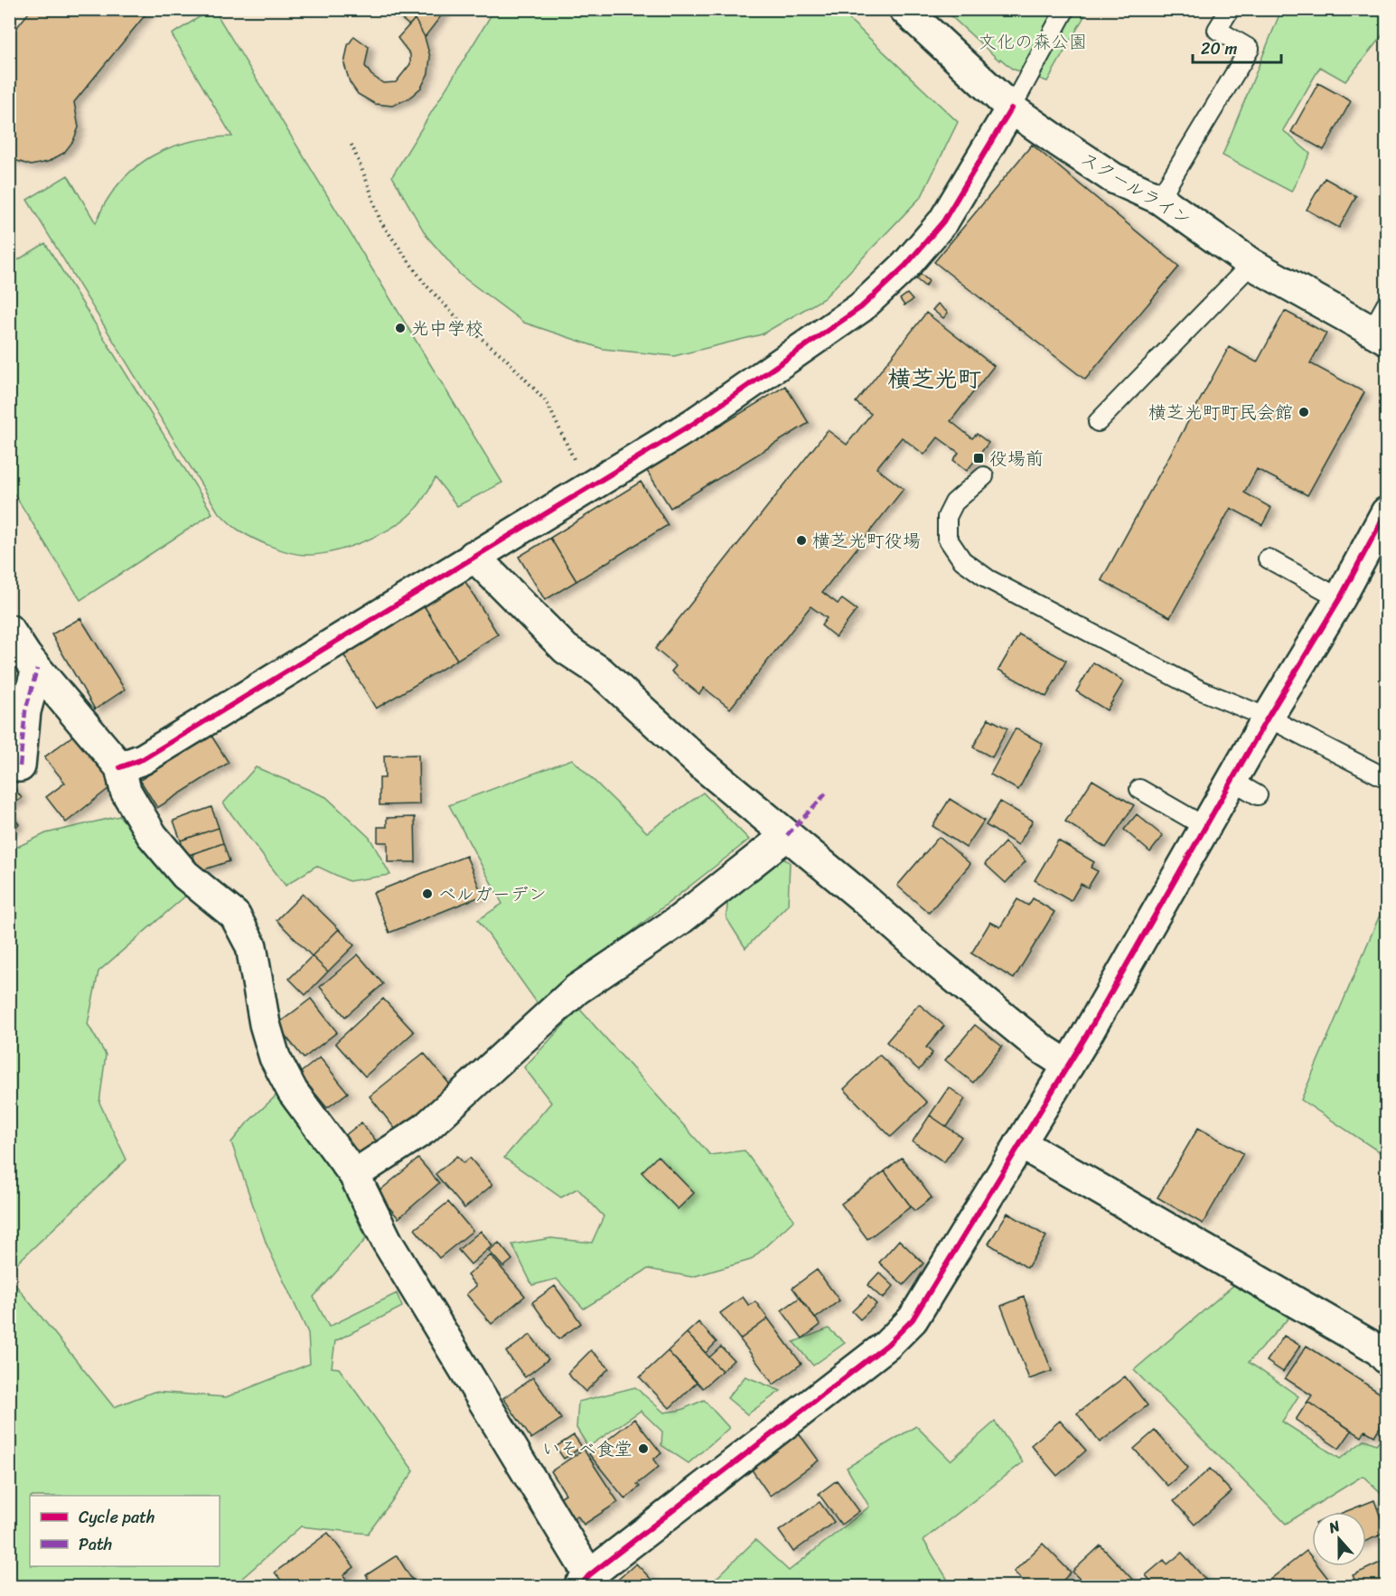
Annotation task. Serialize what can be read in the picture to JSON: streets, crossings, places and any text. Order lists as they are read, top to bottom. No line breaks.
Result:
{"streets":{"street":["スクールライン"]},"districts":["横芝光町"],"parks":["文化の森公園"],"places":{"other":["光中学校","横芝光町町民会館","横芝光町役場","ベルガーデン","いそべ食堂"],"transit":["役場前"]},"legend":["Cycle path","Path"],"scale_bar":"20 m","north":"top"}
